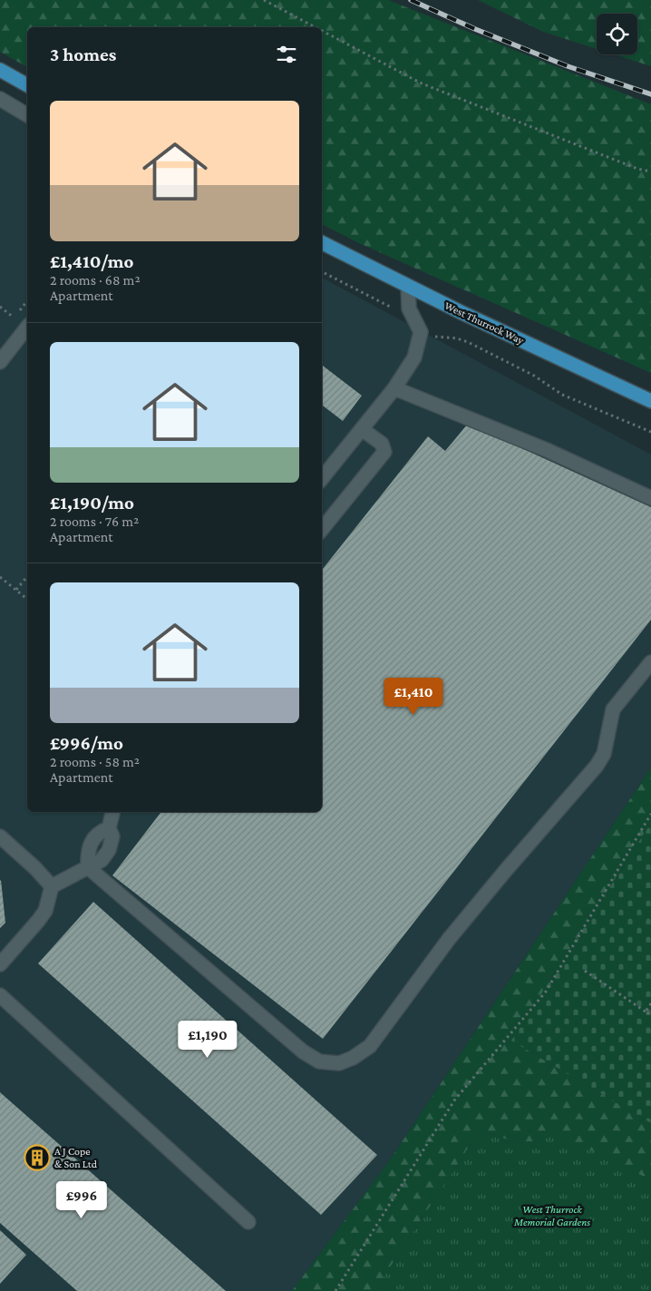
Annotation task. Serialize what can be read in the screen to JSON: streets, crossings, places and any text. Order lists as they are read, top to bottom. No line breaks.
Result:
{"streets":{"main road":["West Thurrock Way"]},"parks":["West Thurrock Memorial Gardens"],"places":{"building":["A J Cope & Son Ltd"]},"page":{"heading":"3 homes","list":[{"name":"£1,410/mo","note":"2 rooms · 68 m² · Apartment"},{"name":"£1,190/mo","note":"2 rooms · 76 m² · Apartment"},{"name":"£996/mo","note":"2 rooms · 58 m² · Apartment"}],"price":["£1,410","£1,190","£996"]}}
